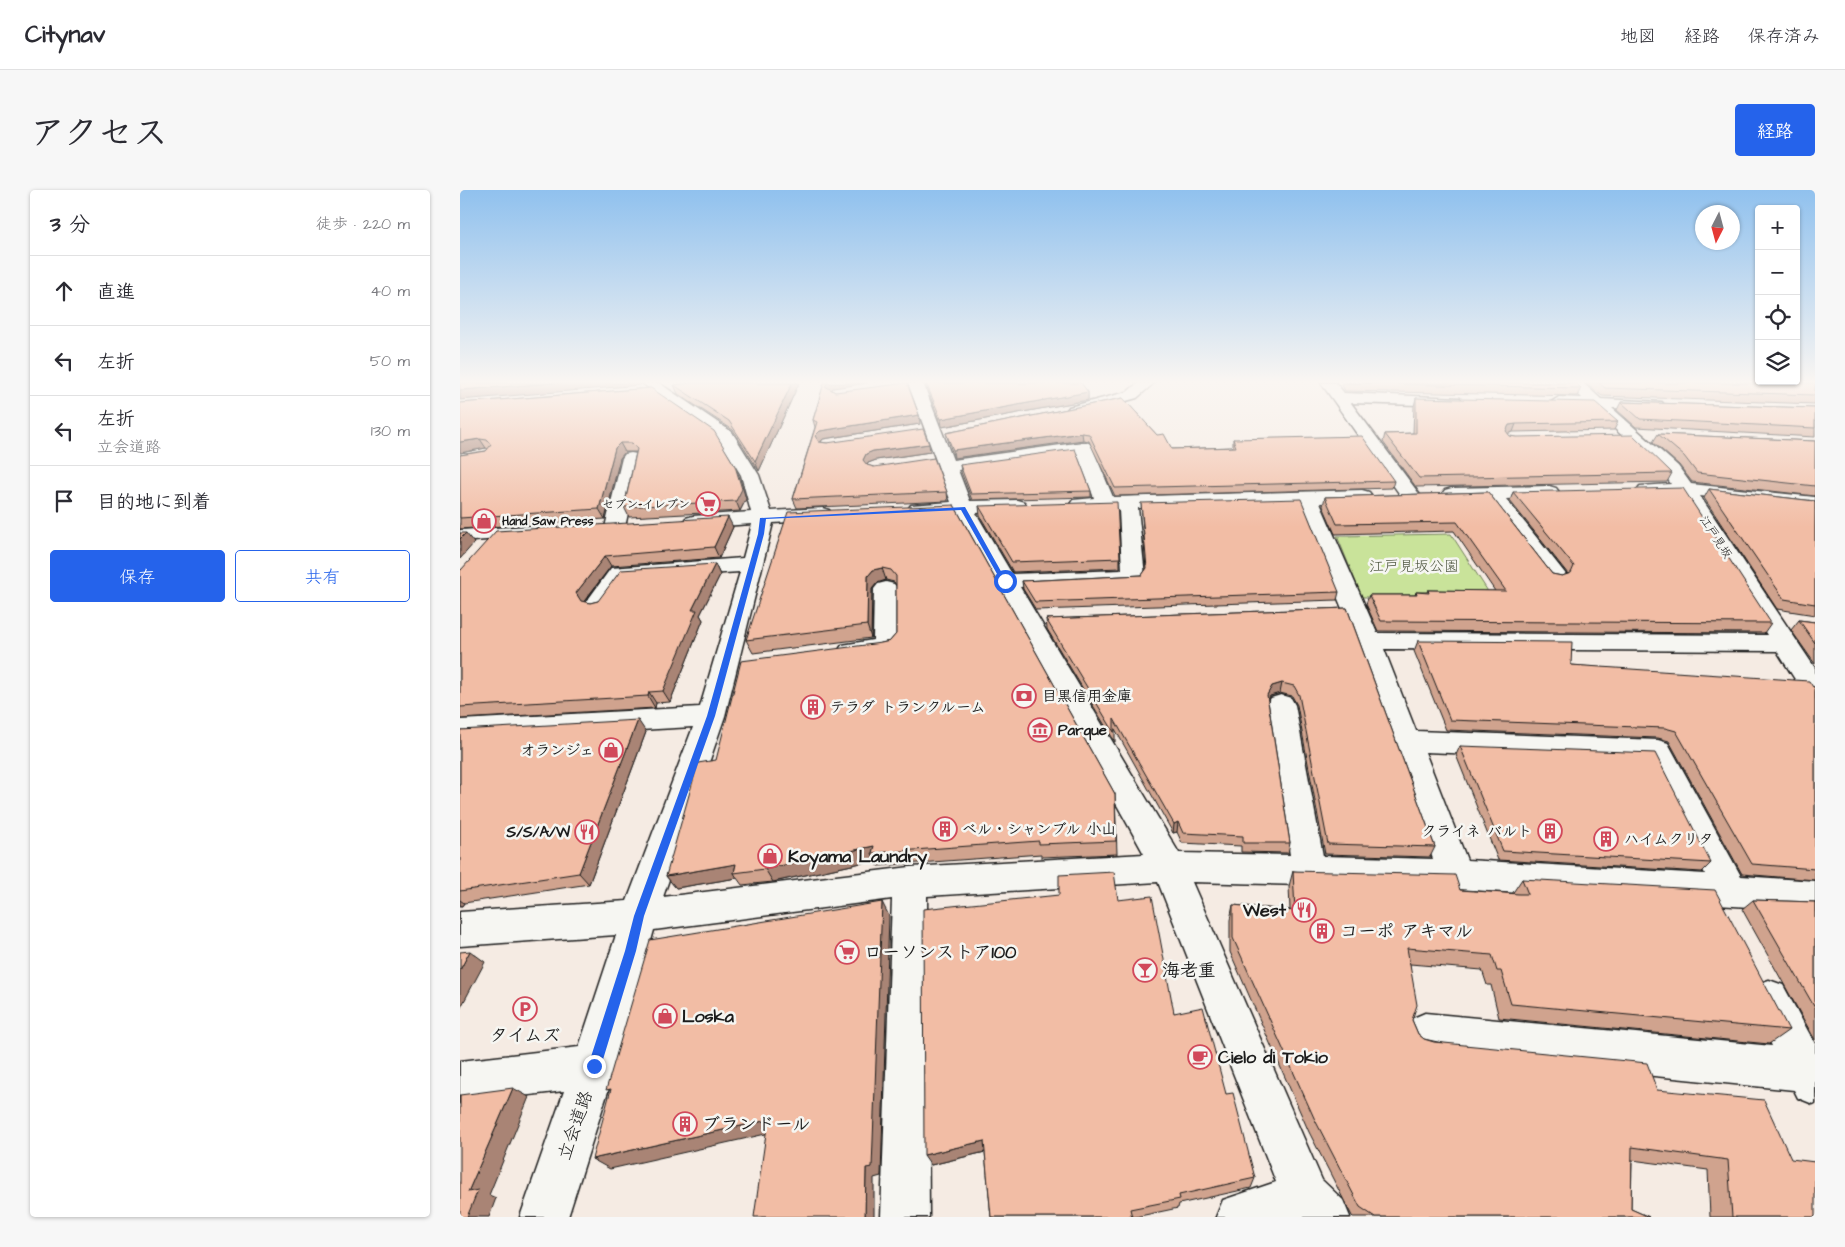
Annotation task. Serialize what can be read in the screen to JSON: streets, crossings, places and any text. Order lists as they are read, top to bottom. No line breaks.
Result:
{"streets":{"street":["江戸見坂","立会道路"]},"parks":["江戸見坂公園"],"places":{"supermarket":["セブン-イレブン","ローソンストア100"],"shop":["Hand Saw Press","オランジェ","Koyama Laundry","Loska"],"bank":["目黒信用金庫"],"building":["テラダ トランクルーム","ベル・シャンブル 小山","クライネ バルト","ハイムクリタ","コーポ アキマル","ブランドール"],"museum":["Parque"],"restaurant":["S/S/A/W","West"],"bar":["海老重"],"parking":["タイムズ"],"cafe":["Cielo di Tokio"]},"north":"bottom","page":{"header":"Citynav","nav":["地図","経路","保存済み"],"title":"アクセス","buttons":["経路",["保存","共有"]],"heading":["3 分","徒歩 · 220 m"],"map_buttons":["+","−"],"list":[["直進","40 m"],["左折","50 m"],["左折","立会道路","130 m"],"目的地に到着"]}}
